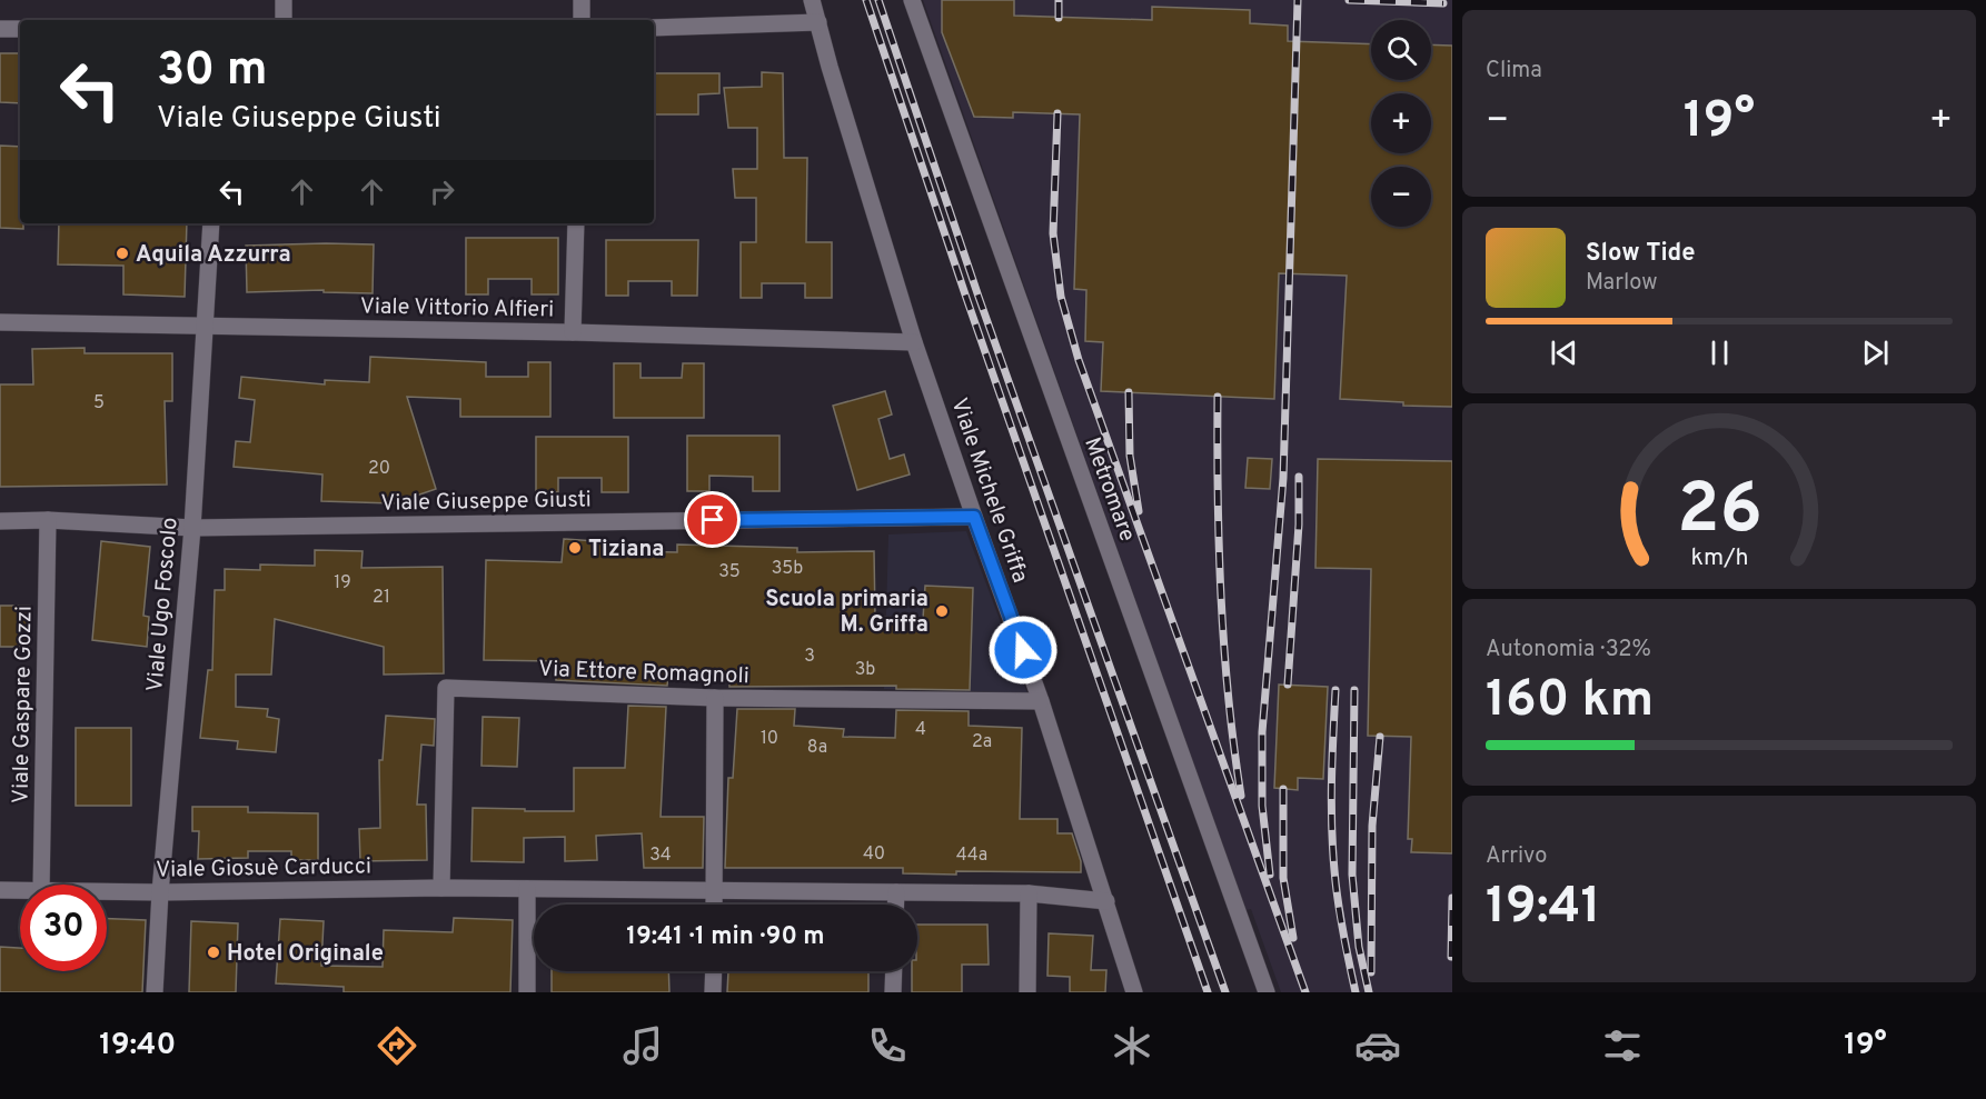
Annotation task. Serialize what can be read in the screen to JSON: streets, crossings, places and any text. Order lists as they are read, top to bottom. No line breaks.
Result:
{"streets":{"street":["Viale Vittorio Alfieri","Metromare","Viale Michele Griffa","Viale Giuseppe Giusti","Viale Ugo Foscolo","Via Ettore Romagnoli","Viale Gaspare Gozzi","Viale Giosuè Carducci"]},"crossings":[["Viale Vittorio Alfieri","Viale Michele Griffa"],["Viale Vittorio Alfieri","Viale Ugo Foscolo"],["Viale Michele Griffa","Viale Giuseppe Giusti"],["Viale Michele Griffa","Via Ettore Romagnoli"],["Viale Michele Griffa","Viale Giosuè Carducci"],["Viale Giuseppe Giusti","Viale Ugo Foscolo"],["Viale Giuseppe Giusti","Viale Gaspare Gozzi"],["Viale Ugo Foscolo","Viale Giosuè Carducci"],["Via Ettore Romagnoli","Viale Giosuè Carducci"]],"places":["Aquila Azzurra","Tiziana","Scuola primaria M. Griffa","Hotel Originale"],"house_numbers":["5","20","35b","35","19","21","3","3b","4","10","2a","8a","40","34","44a"],"page":{"tile":["Clima",["Autonomia · 32%","160 km"],["Arrivo","19:41"]],"map_buttons":["+","−"],"turn":["30 m","Viale Giuseppe Giusti"],"heat":["−","19°","+"],"song":["Slow Tide","Marlow"],"limit":"30","trip":"19:41 · 1 min · 90 m","tabs":["19:40","19°"],"gauge":["26","km/h"]}}
